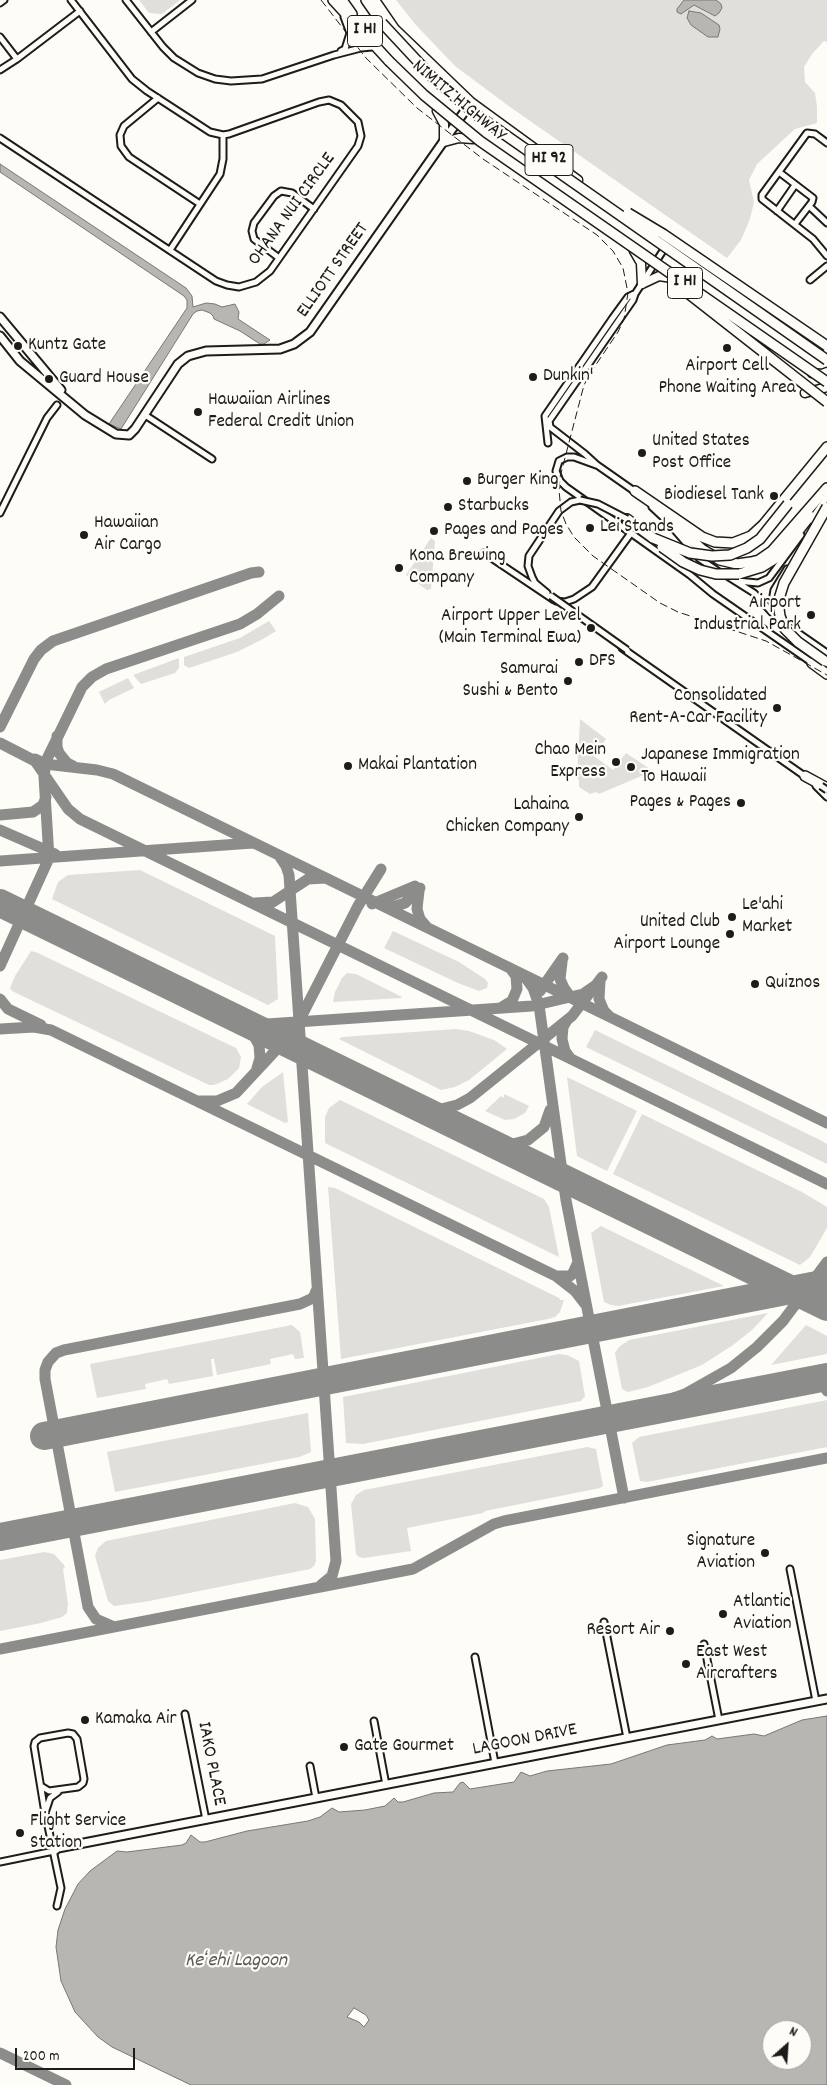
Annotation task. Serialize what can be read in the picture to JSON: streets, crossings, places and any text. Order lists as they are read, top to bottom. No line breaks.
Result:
{"streets":{"highway":["I H1"],"main road":["NIMITZ HIGHWAY","HI 92"],"street":["OHANA NUI CIRCLE","ELLIOTT STREET","LAGOON DRIVE","IAKO PLACE"]},"crossings":[["I H1","NIMITZ HIGHWAY"],["NIMITZ HIGHWAY","ELLIOTT STREET"],["LAGOON DRIVE","IAKO PLACE"]],"water":["Keʻehi Lagoon"],"places":["Kuntz Gate","Airport Cell Phone Waiting Area","Dunkin'","Guard House","Hawaiian Airlines Federal Credit Union","United States Post Office","Burger King","Biodiesel Tank","Starbucks","Lei Stands","Pages and Pages","Hawaiian Air Cargo","Kona Brewing Company","Airport Industrial Park","Airport Upper Level (Main Terminal Ewa)","DFS","Samurai Sushi & Bento","Consolidated Rent-A-Car Facility","Chao Mein Express","Makai Plantation","Japanese Immigration To Hawaii","Pages & Pages","Lahaina Chicken Company","Le'ahi Market","United Club Airport Lounge","Quiznos","Signature Aviation","Atlantic Aviation","Resort Air","East West Aircrafters","Kamaka Air","Gate Gourmet","Flight Service Station"],"scale_bar":"200 m","north":"top right"}
